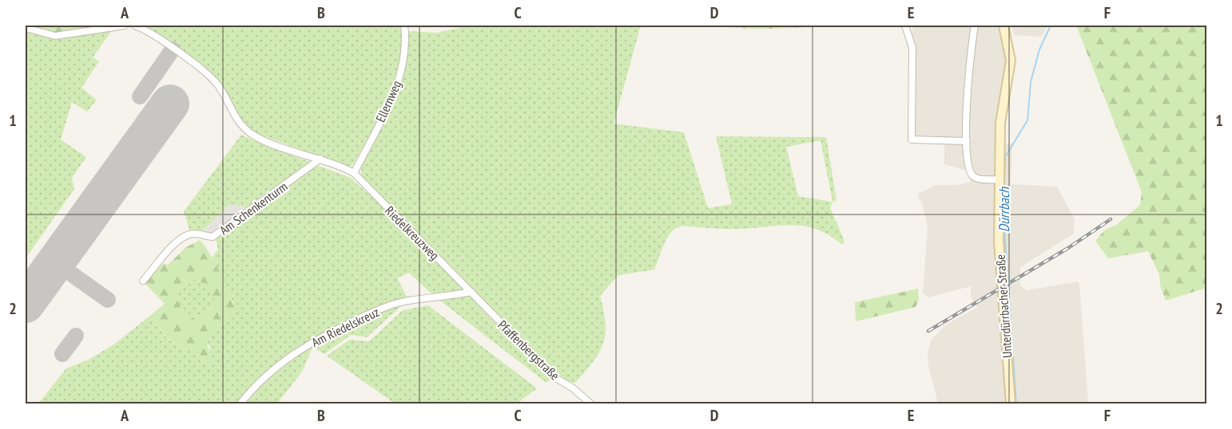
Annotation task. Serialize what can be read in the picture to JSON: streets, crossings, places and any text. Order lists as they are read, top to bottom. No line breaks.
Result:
{"streets":{"street":["Ellernweg","Am Schenkenturm","Riedelkreuzweg","Unterdürrbacher Straße","Am Riedelskreuz","Pfaffenbergstraße"]},"crossings":[["Ellernweg","Riedelkreuzweg"],["Riedelkreuzweg","Am Riedelskreuz"],["Riedelkreuzweg","Pfaffenbergstraße"],["Am Riedelskreuz","Pfaffenbergstraße"]],"water":["Dürrbach"],"grid":{"columns":["A","B","C","D","E","F"],"rows":["1","2"]}}
